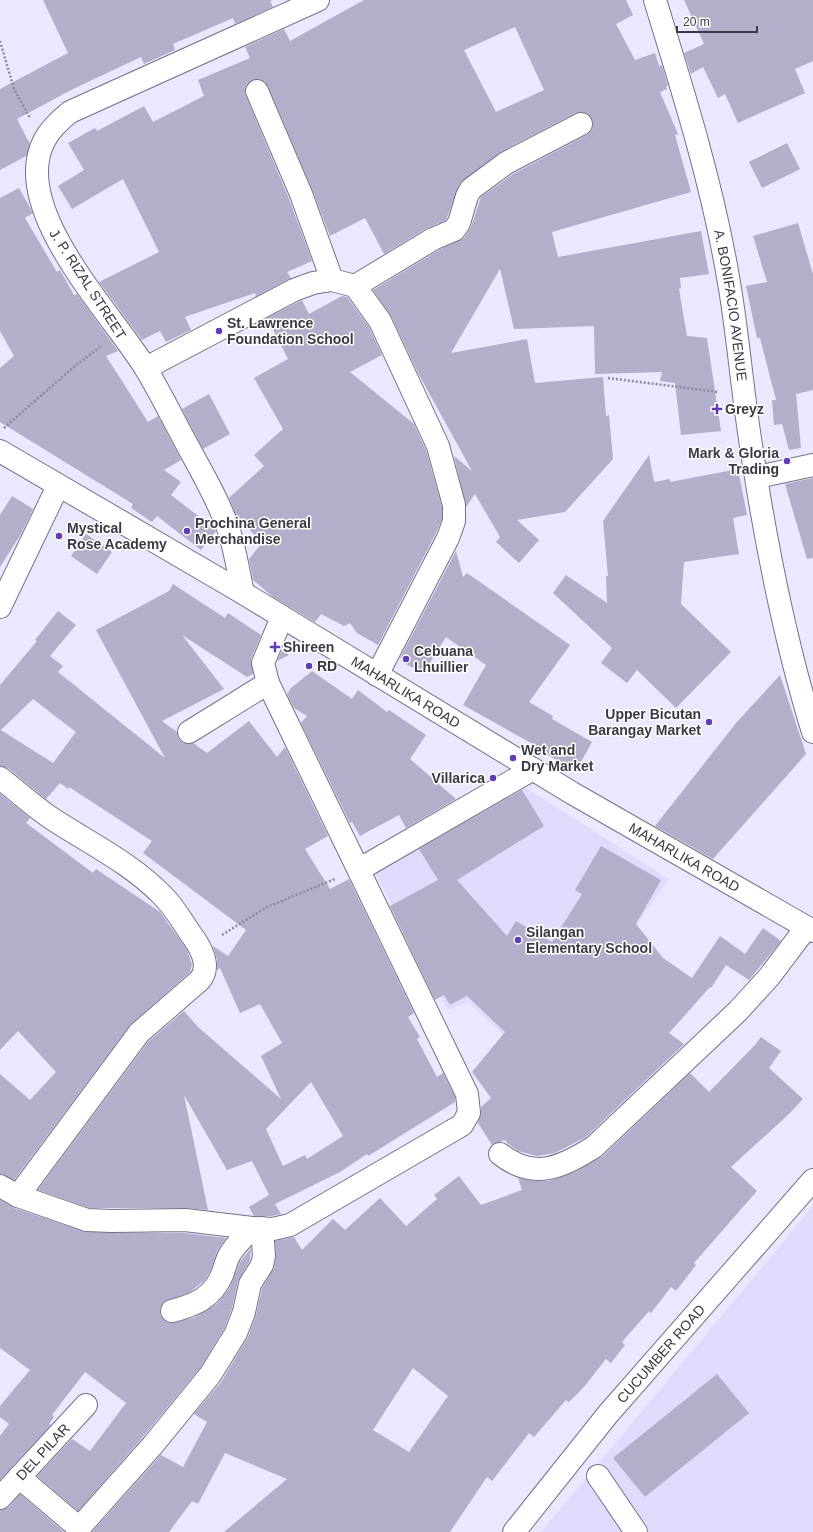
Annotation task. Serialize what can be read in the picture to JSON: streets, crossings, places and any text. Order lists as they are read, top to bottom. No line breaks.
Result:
{"streets":{"street":["J. P. RIZAL STREET","A. BONIFACIO AVENUE","MAHARLIKA ROAD","CUCUMBER ROAD","DEL PILAR"]},"crossings":[["J. P. RIZAL STREET","MAHARLIKA ROAD"]],"places":{"other":["St. Lawrence Foundation School","Mark & Gloria Trading","Prochina General Merchandise","Mystical Rose Academy","Cebuana Lhuillier","RD","Upper Bicutan Barangay Market","Wet and Dry Market","Villarica","Silangan Elementary School"],"health":["Greyz","Shireen"]},"scale_bar":"20 m"}
